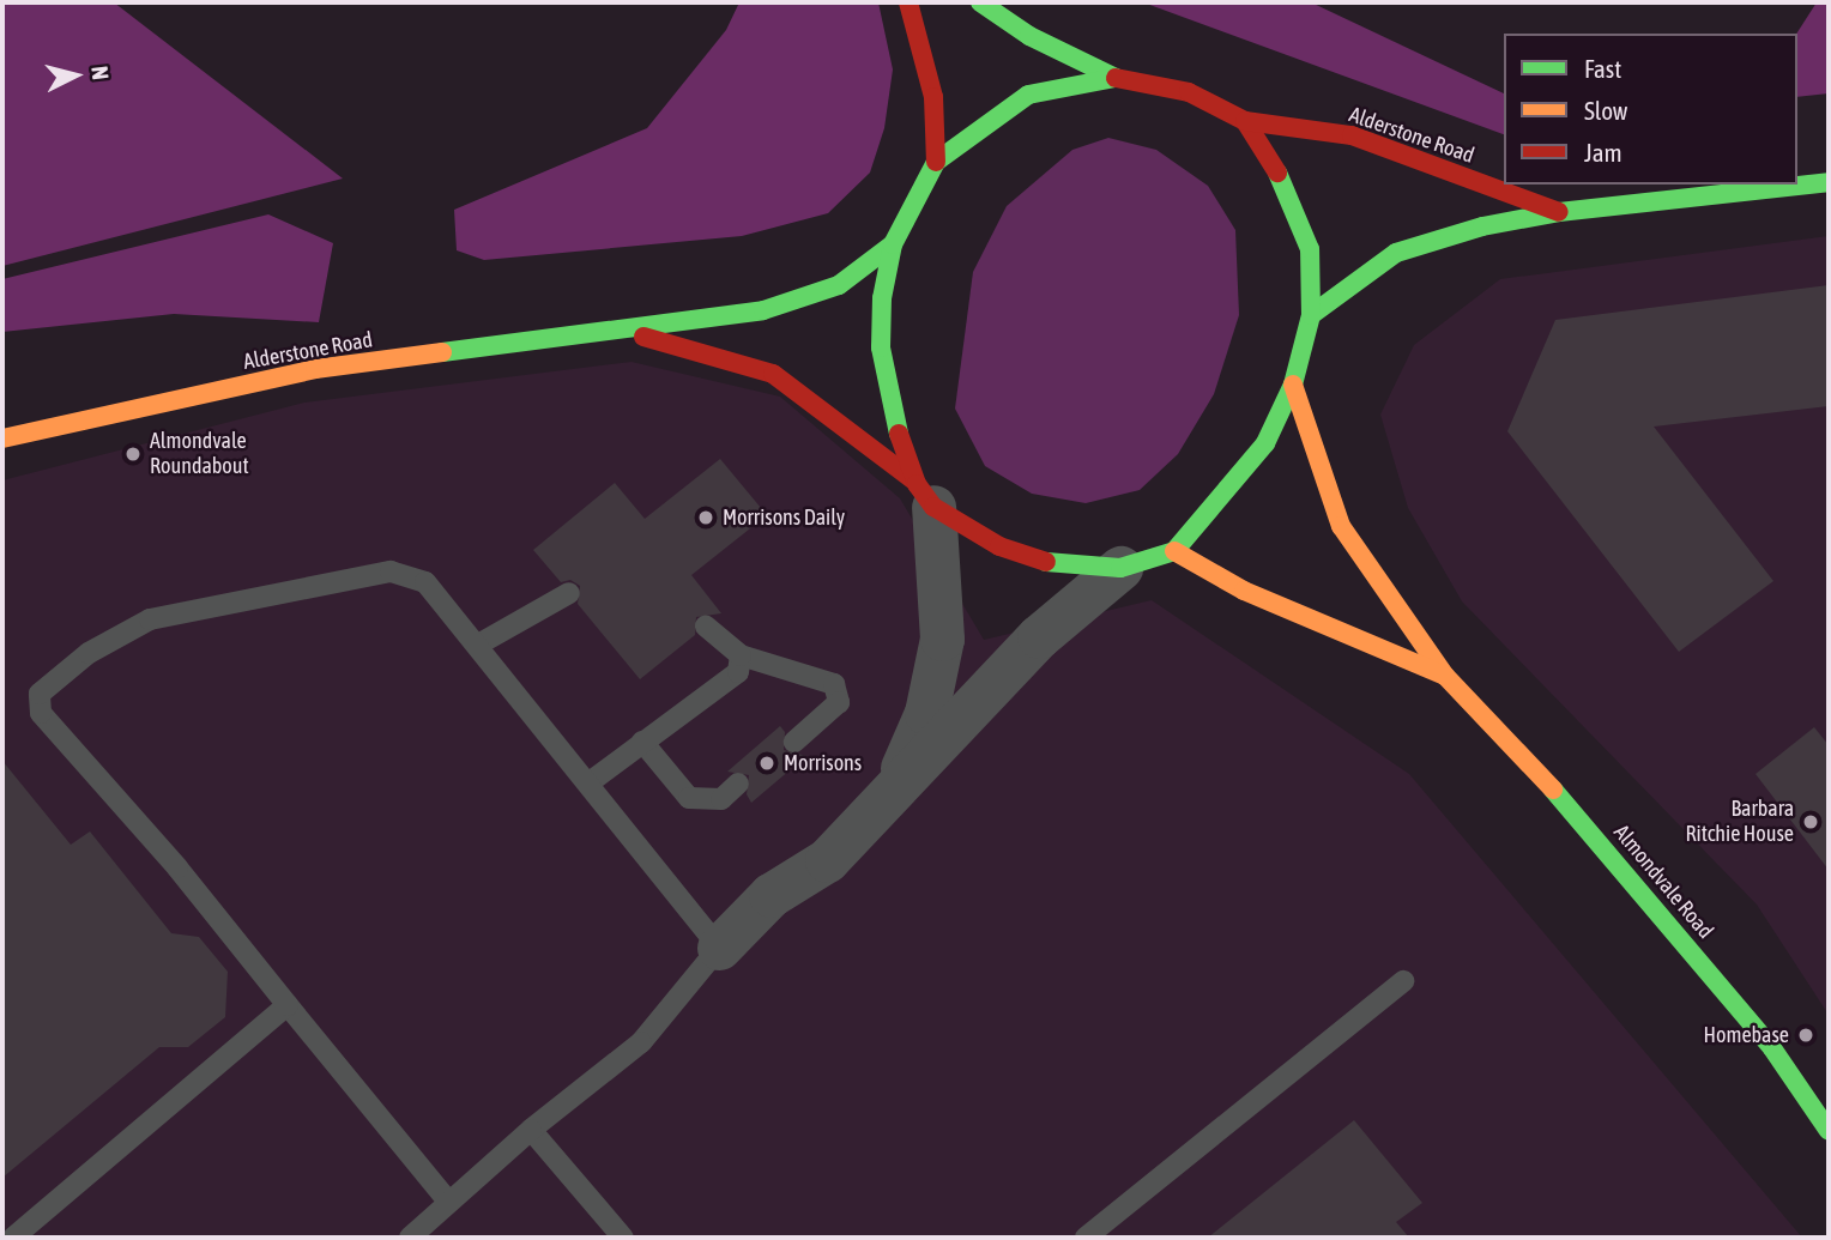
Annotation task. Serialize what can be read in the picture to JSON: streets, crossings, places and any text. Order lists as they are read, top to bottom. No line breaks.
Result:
{"streets":{"street":["Alderstone Road","Almondvale Road"]},"places":["Almondvale Roundabout","Morrisons Daily","Morrisons","Barbara Ritchie House","Homebase"],"legend":["Fast","Slow","Jam"],"north":"right"}
